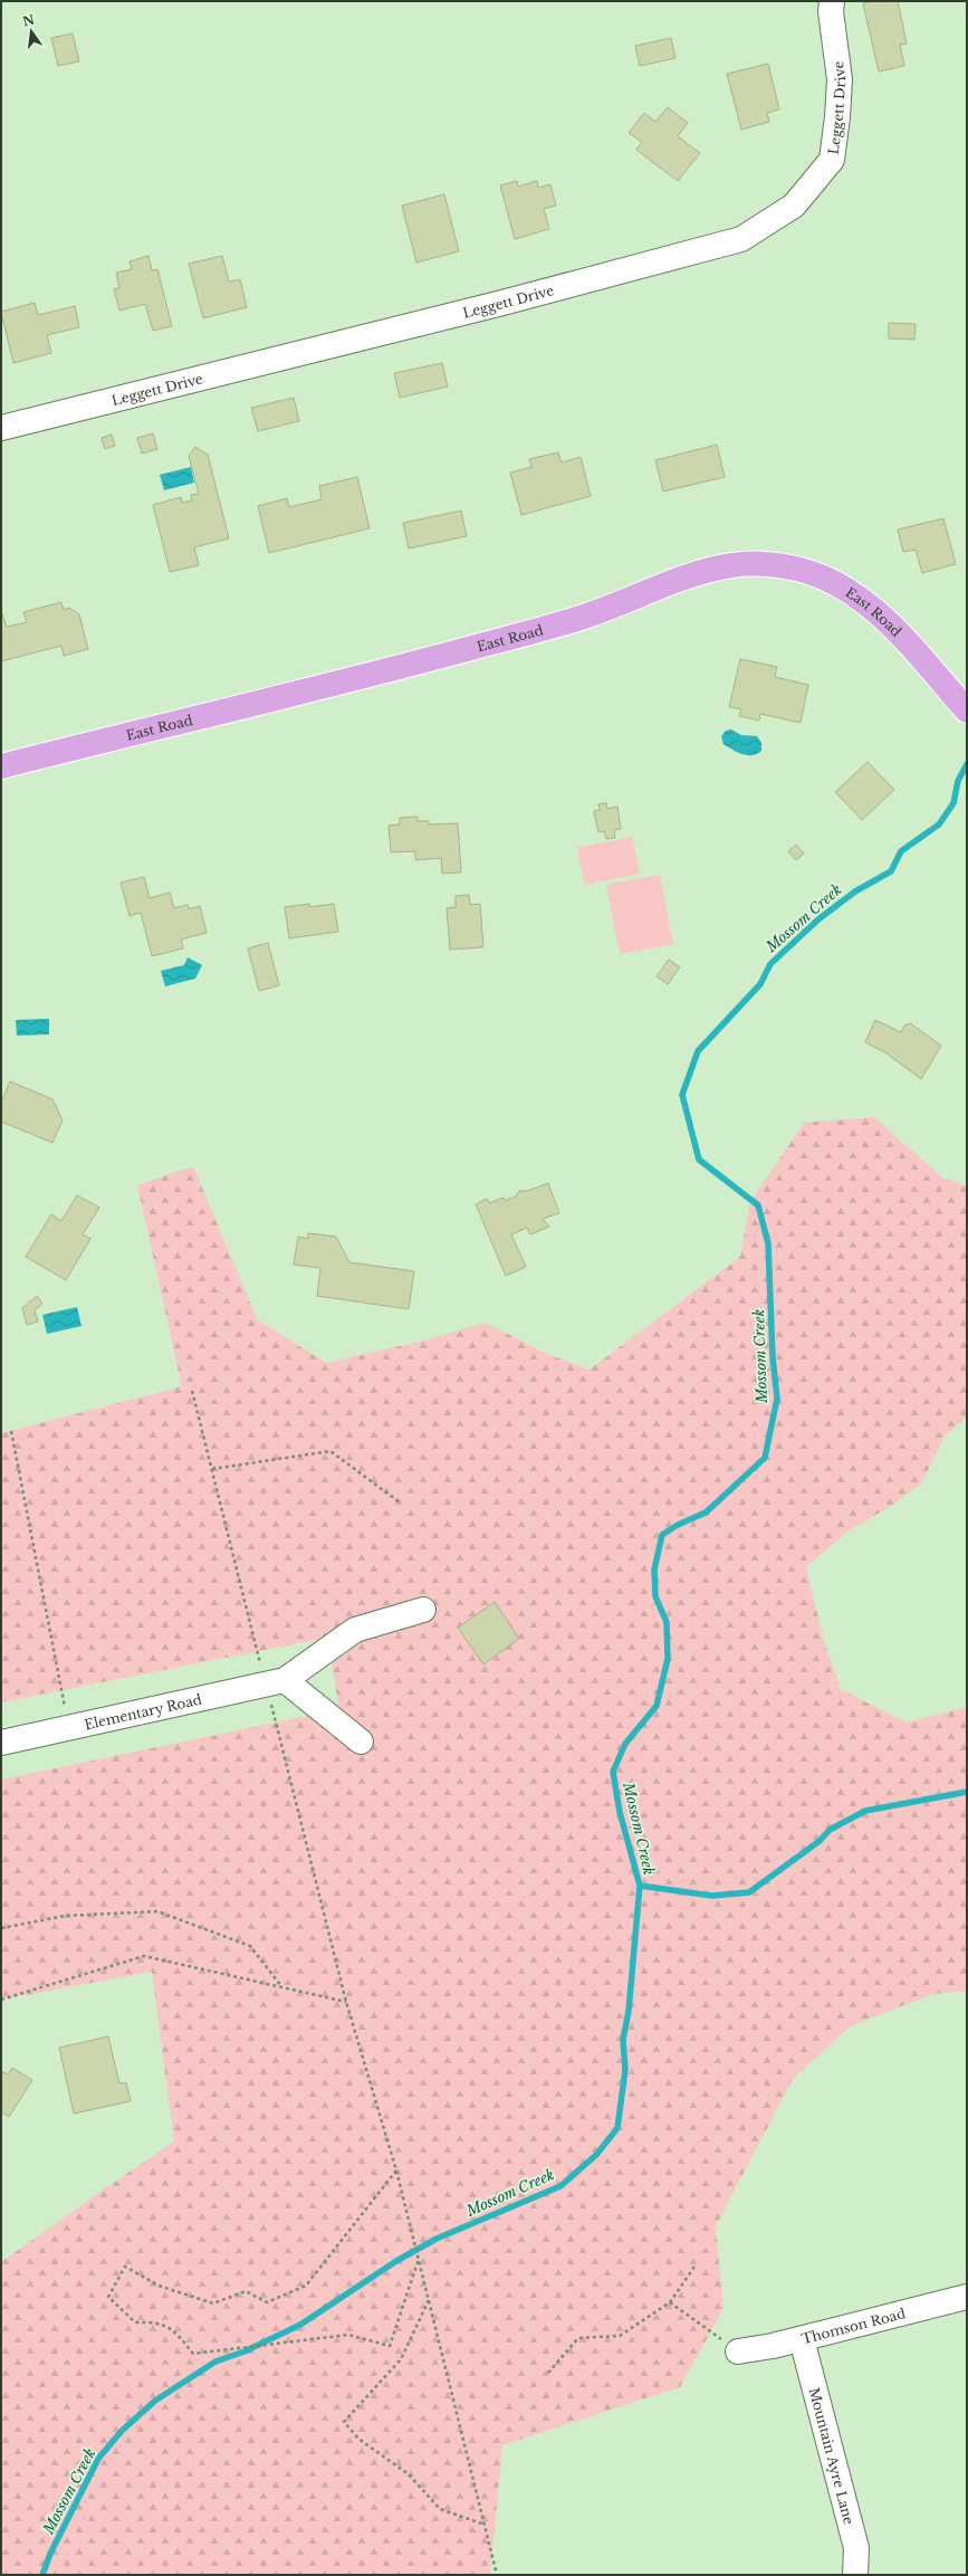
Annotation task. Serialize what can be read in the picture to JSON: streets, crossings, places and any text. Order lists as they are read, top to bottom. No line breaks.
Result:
{"streets":{"main road":["East Road"],"street":["Leggett Drive","Elementary Road","Thomson Road","Mountain Ayre Lane"]},"crossings":[["Thomson Road","Mountain Ayre Lane"]],"water":["Mossom Creek"],"north":"top"}
